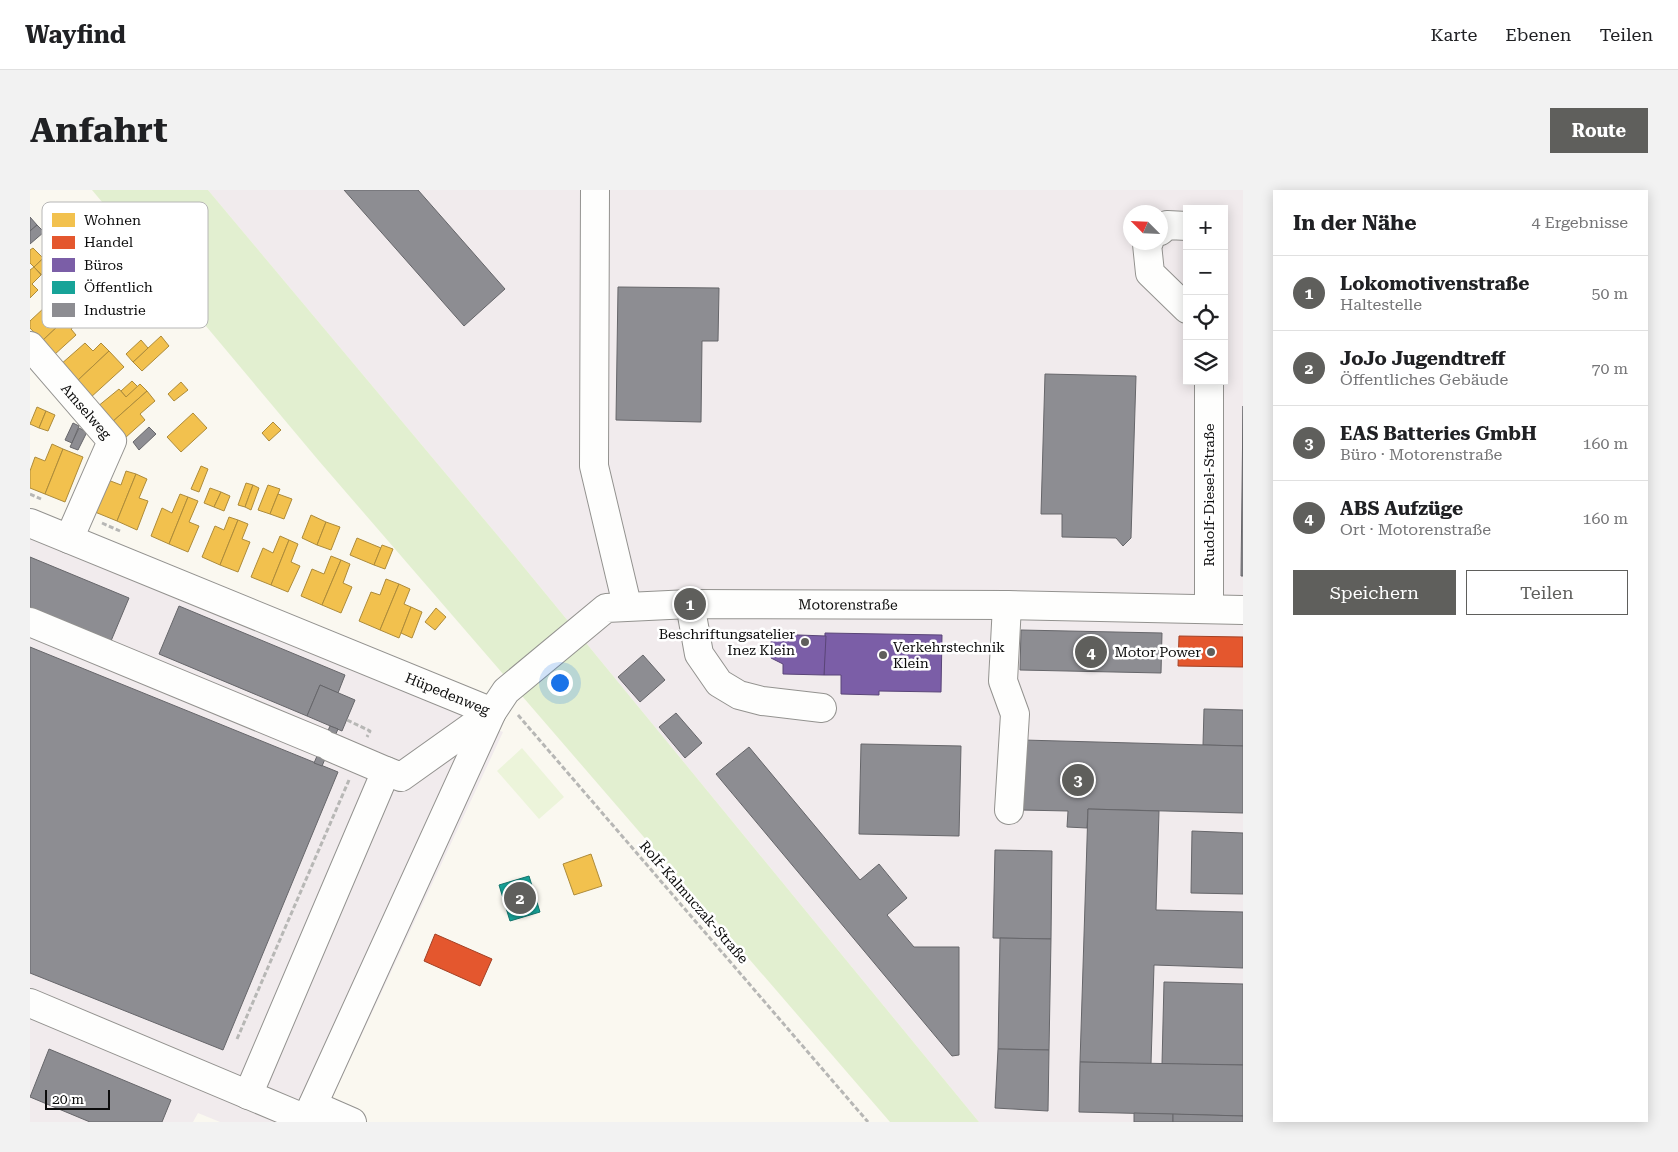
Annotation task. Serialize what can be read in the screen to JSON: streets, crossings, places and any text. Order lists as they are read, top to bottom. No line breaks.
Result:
{"streets":{"street":["Amselweg","Rudolf-Diesel-Straße","Motorenstraße","Hüpedenweg"],"path":["Rolf-Kalmuczak-Straße"]},"crossings":[["Amselweg","Hüpedenweg"],["Rudolf-Diesel-Straße","Motorenstraße"],["Motorenstraße","Hüpedenweg"],["Motorenstraße","Rolf-Kalmuczak-Straße"],["Hüpedenweg","Rolf-Kalmuczak-Straße"]],"places":["Beschriftungsatelier Inez Klein","Motor Power","Verkehrstechnik Klein"],"legend":["Wohnen","Handel","Büros","Öffentlich","Industrie"],"scale_bar":"20 m","north":"top left","page":{"header":"Wayfind","nav":["Karte","Ebenen","Teilen"],"buttons":["Route",["Speichern","Teilen"]],"title":"Anfahrt","heading":["In der Nähe","4 Ergebnisse"],"map_buttons":["+","−"],"list":[{"mark":"1","name":"Lokomotivenstraße","note":"Haltestelle","value":"50 m"},{"mark":"2","name":"JoJo Jugendtreff","note":"Öffentliches Gebäude","value":"70 m"},{"mark":"3","name":"EAS Batteries GmbH","note":"Büro · Motorenstraße","value":"160 m"},{"mark":"4","name":"ABS Aufzüge","note":"Ort · Motorenstraße","value":"160 m"}],"pins":["1","4","3","2"],"scale":"20 m"}}
